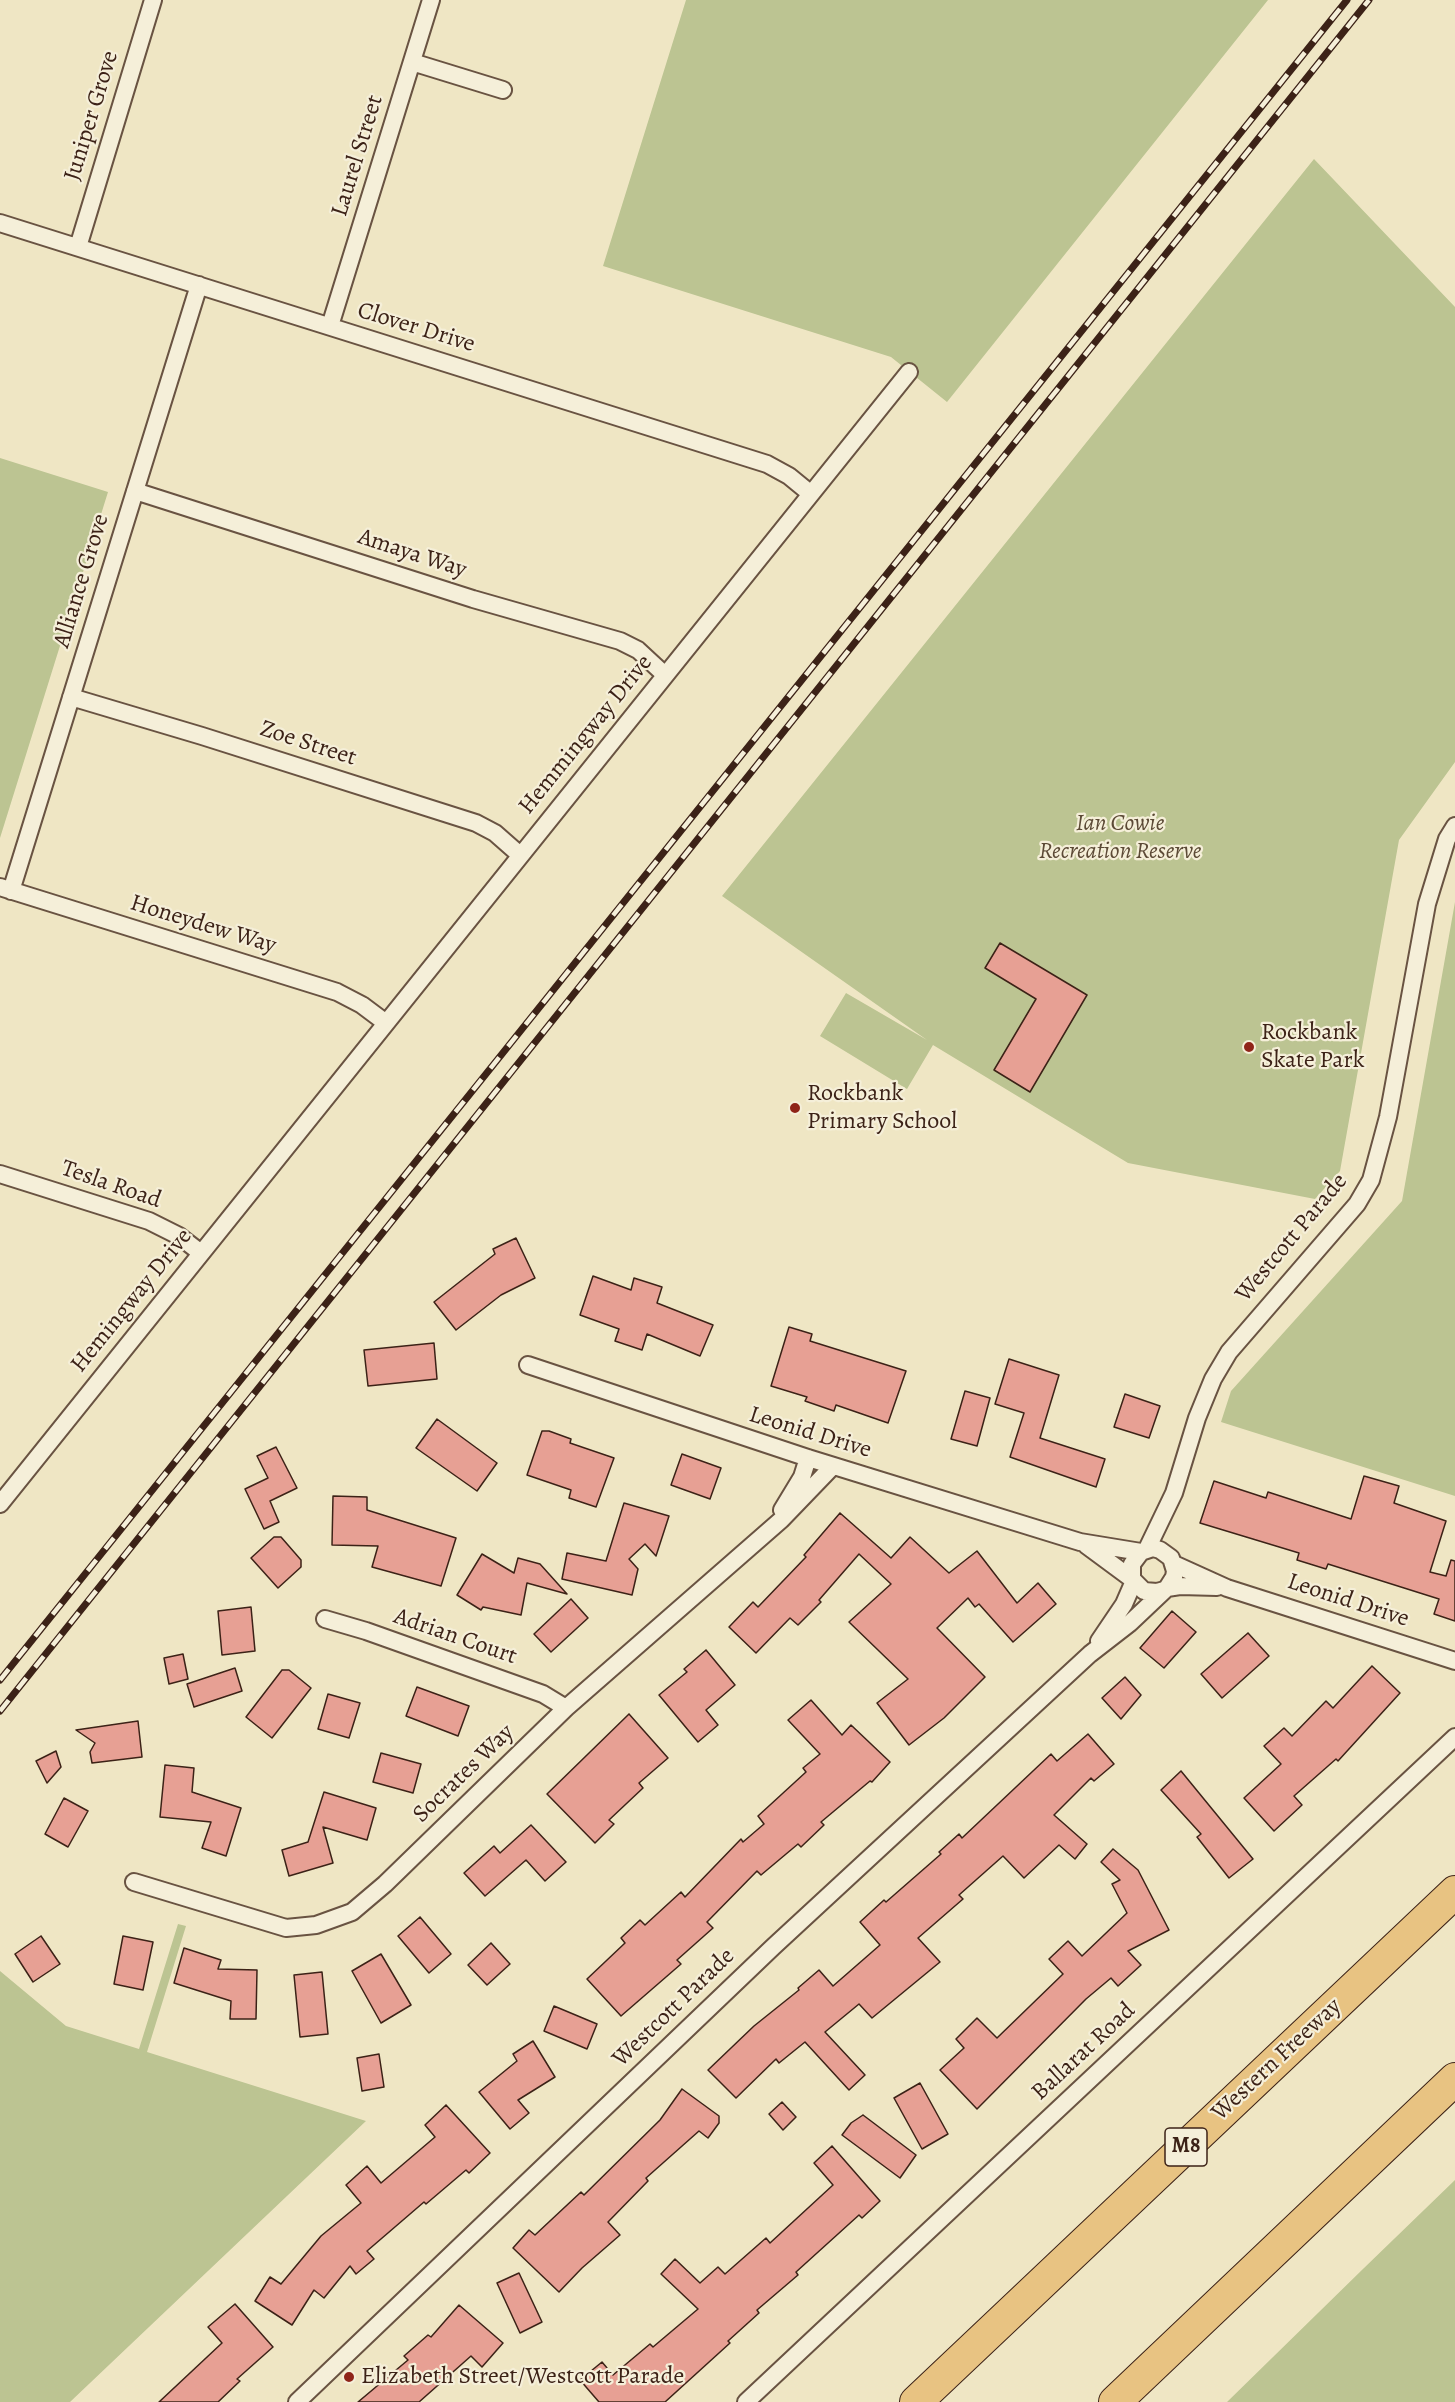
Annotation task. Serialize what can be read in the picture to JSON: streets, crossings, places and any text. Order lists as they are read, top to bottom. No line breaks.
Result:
{"streets":{"highway":["Western Freeway","M8"],"street":["Juniper Grove","Laurel Street","Clover Drive","Amaya Way","Alliance Grove","Hemmingway Drive","Zoe Street","Honeydew Way","Tesla Road","Westcott Parade","Hemingway Drive","Leonid Drive","Adrian Court","Socrates Way","Ballarat Road"]},"crossings":[["Juniper Grove","Clover Drive"],["Laurel Street","Clover Drive"],["Clover Drive","Alliance Grove"],["Clover Drive","Hemmingway Drive"],["Amaya Way","Alliance Grove"],["Amaya Way","Hemmingway Drive"],["Alliance Grove","Zoe Street"],["Alliance Grove","Honeydew Way"],["Hemmingway Drive","Zoe Street"],["Hemmingway Drive","Honeydew Way"],["Hemmingway Drive","Hemingway Drive"],["Tesla Road","Hemingway Drive"],["Westcott Parade","Leonid Drive"],["Leonid Drive","Socrates Way"],["Adrian Court","Socrates Way"]],"parks":["Ian Cowie Recreation Reserve"],"places":["Rockbank Skate Park","Rockbank Primary School","Elizabeth Street/Westcott Parade"]}
